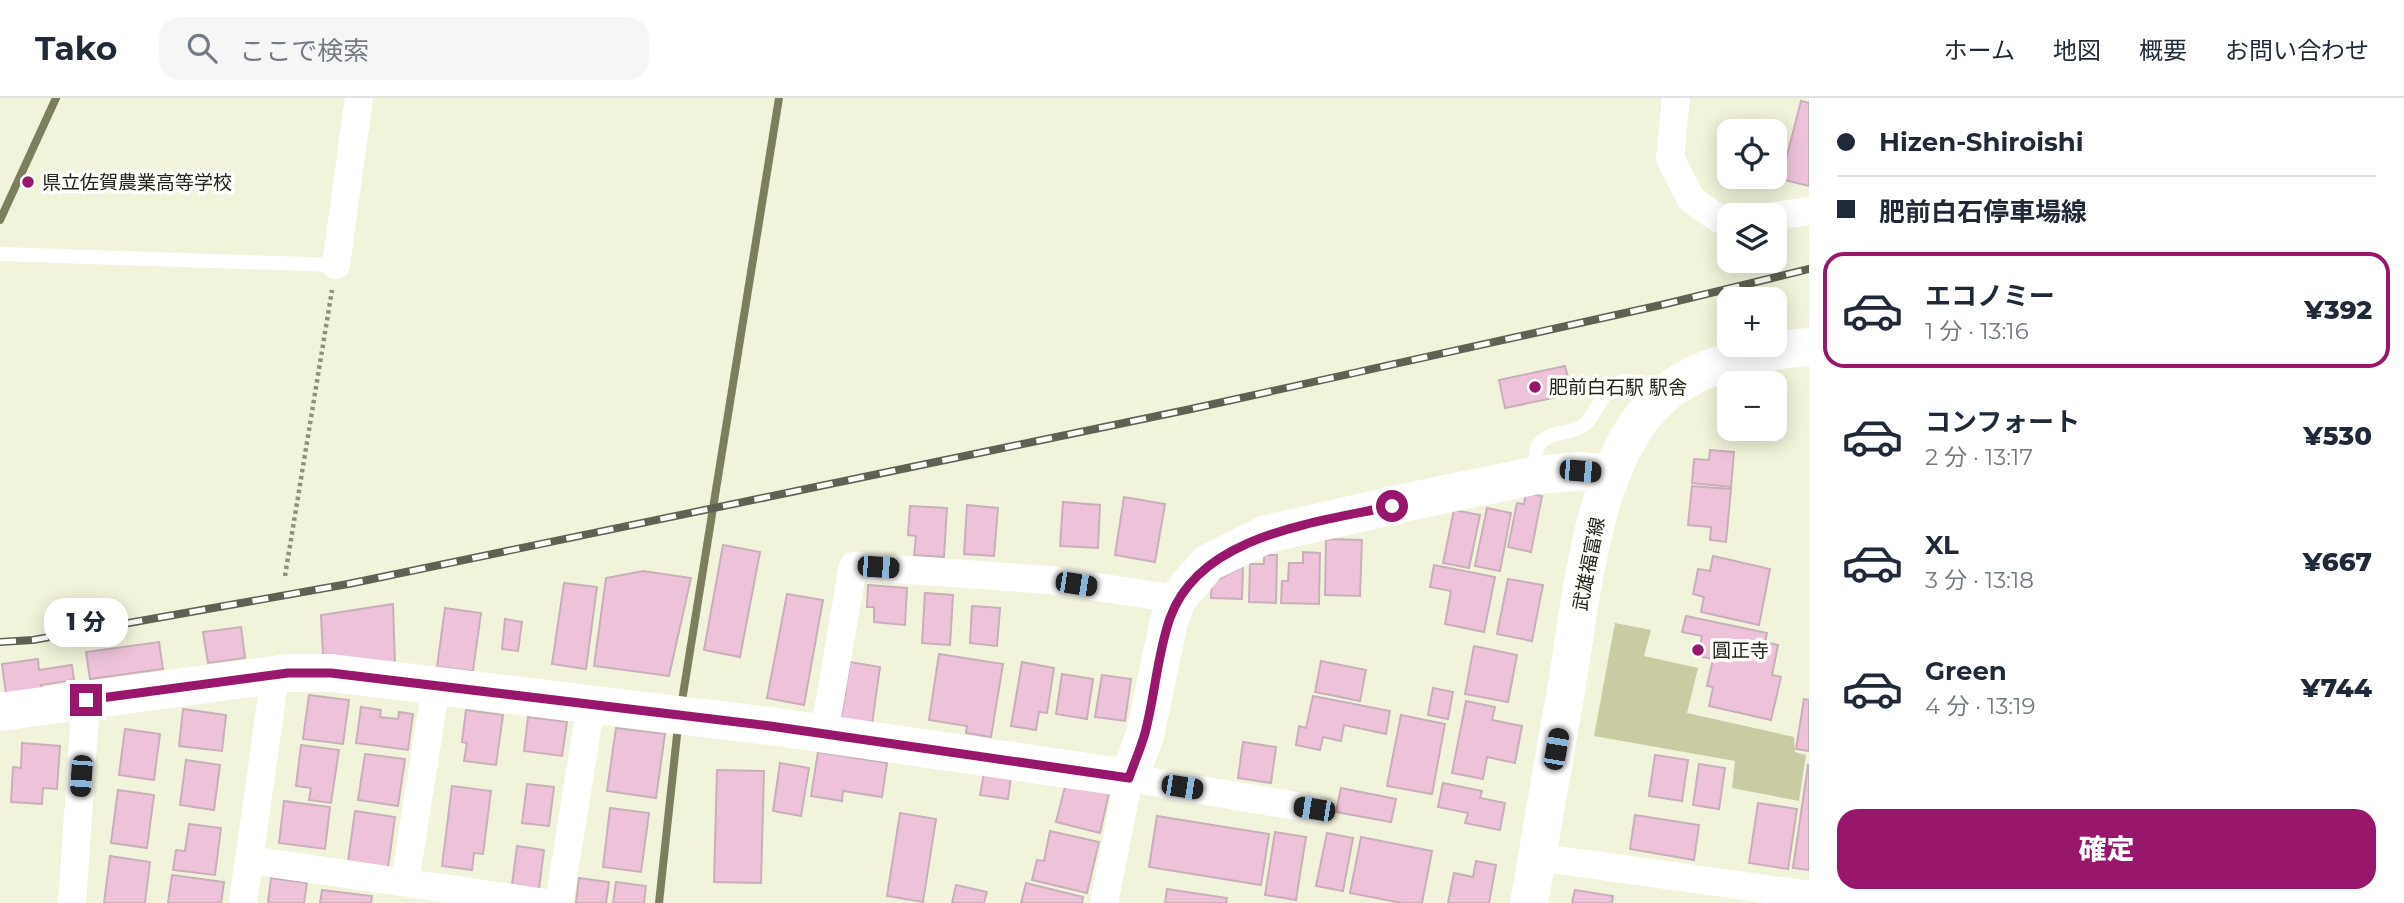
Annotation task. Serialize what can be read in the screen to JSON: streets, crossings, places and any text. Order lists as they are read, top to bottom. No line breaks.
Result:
{"streets":{"main road":["武雄福富線"]},"places":["県立佐賀農業高等学校","肥前白石駅 駅舎","圓正寺"],"page":{"header":"Tako","search":"ここで検索","nav":["ホーム","地図","概要","お問い合わせ"],"banner":["Hizen-Shiroishi","肥前白石停車場線"],"map_buttons":["+","−"],"list":[{"name":"エコノミー","note":"1 分 · 13:16","value":"¥392"},{"name":"コンフォート","note":"2 分 · 13:17","value":"¥530"},{"name":"XL","note":"3 分 · 13:18","value":"¥667"},{"name":"Green","note":"4 分 · 13:19","value":"¥744"}],"bubble":"1 分","buttons":"確定"}}
